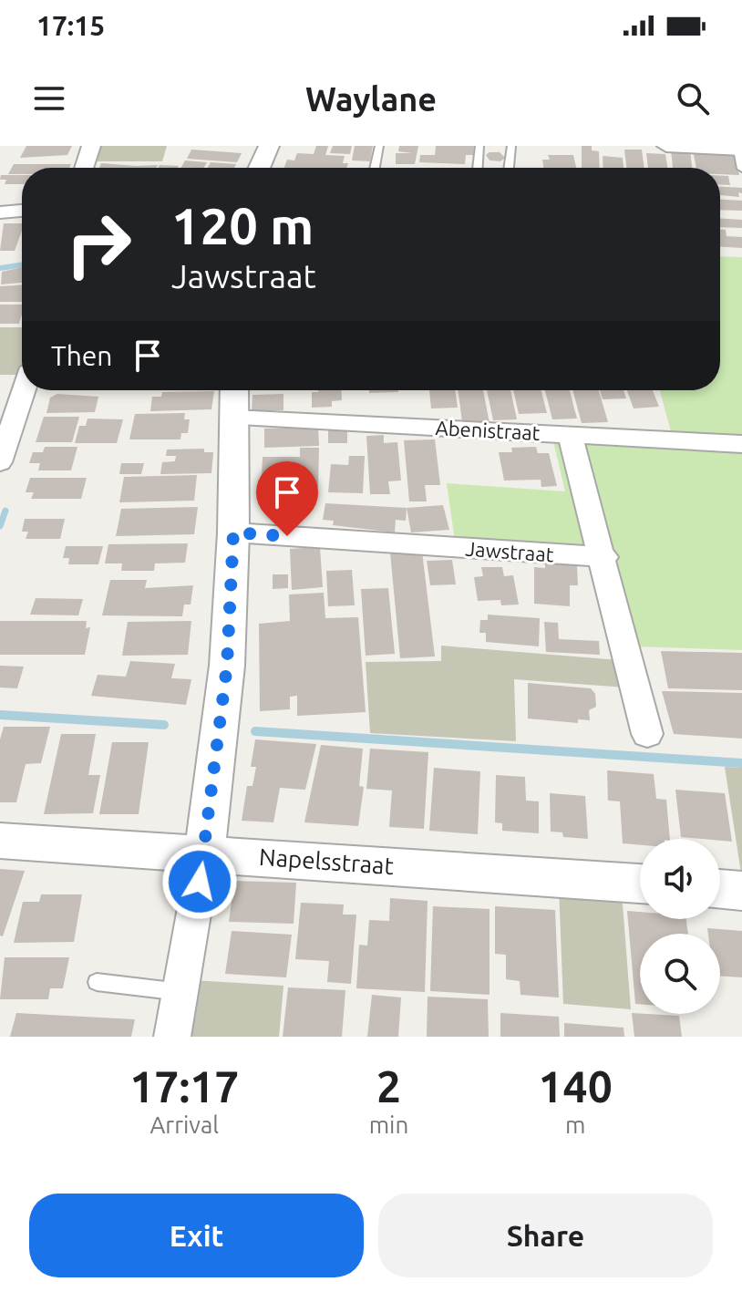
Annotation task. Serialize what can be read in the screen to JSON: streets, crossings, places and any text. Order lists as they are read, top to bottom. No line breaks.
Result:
{"streets":{"street":["Abenistraat","Jawstraat","Napelsstraat"]},"page":{"status":"17:15","header":"Waylane","turn":["120 m","Jawstraat"],"then":"Then","eta":["17:17","Arrival","2","min","140","m"],"buttons":["Exit","Share"]}}
